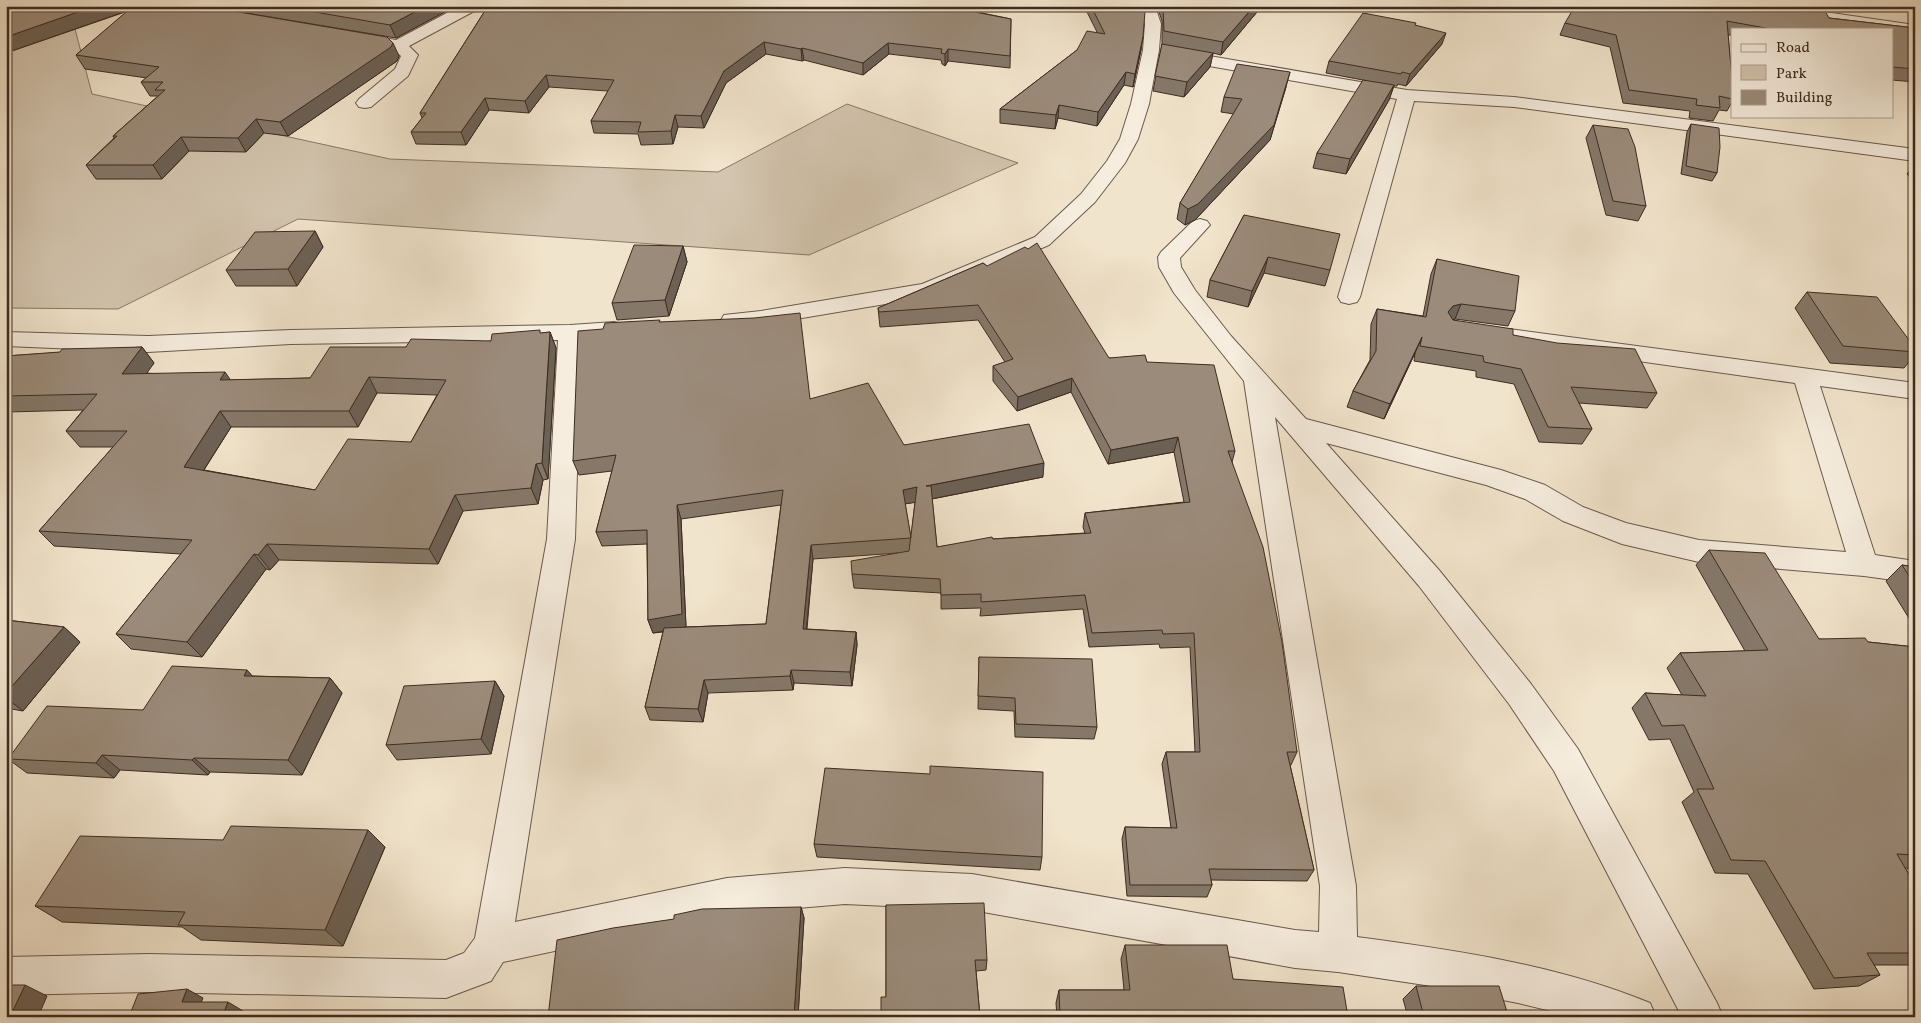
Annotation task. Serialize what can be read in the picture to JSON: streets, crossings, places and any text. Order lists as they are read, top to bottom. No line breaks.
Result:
{"legend":["Road","Park","Building"]}
